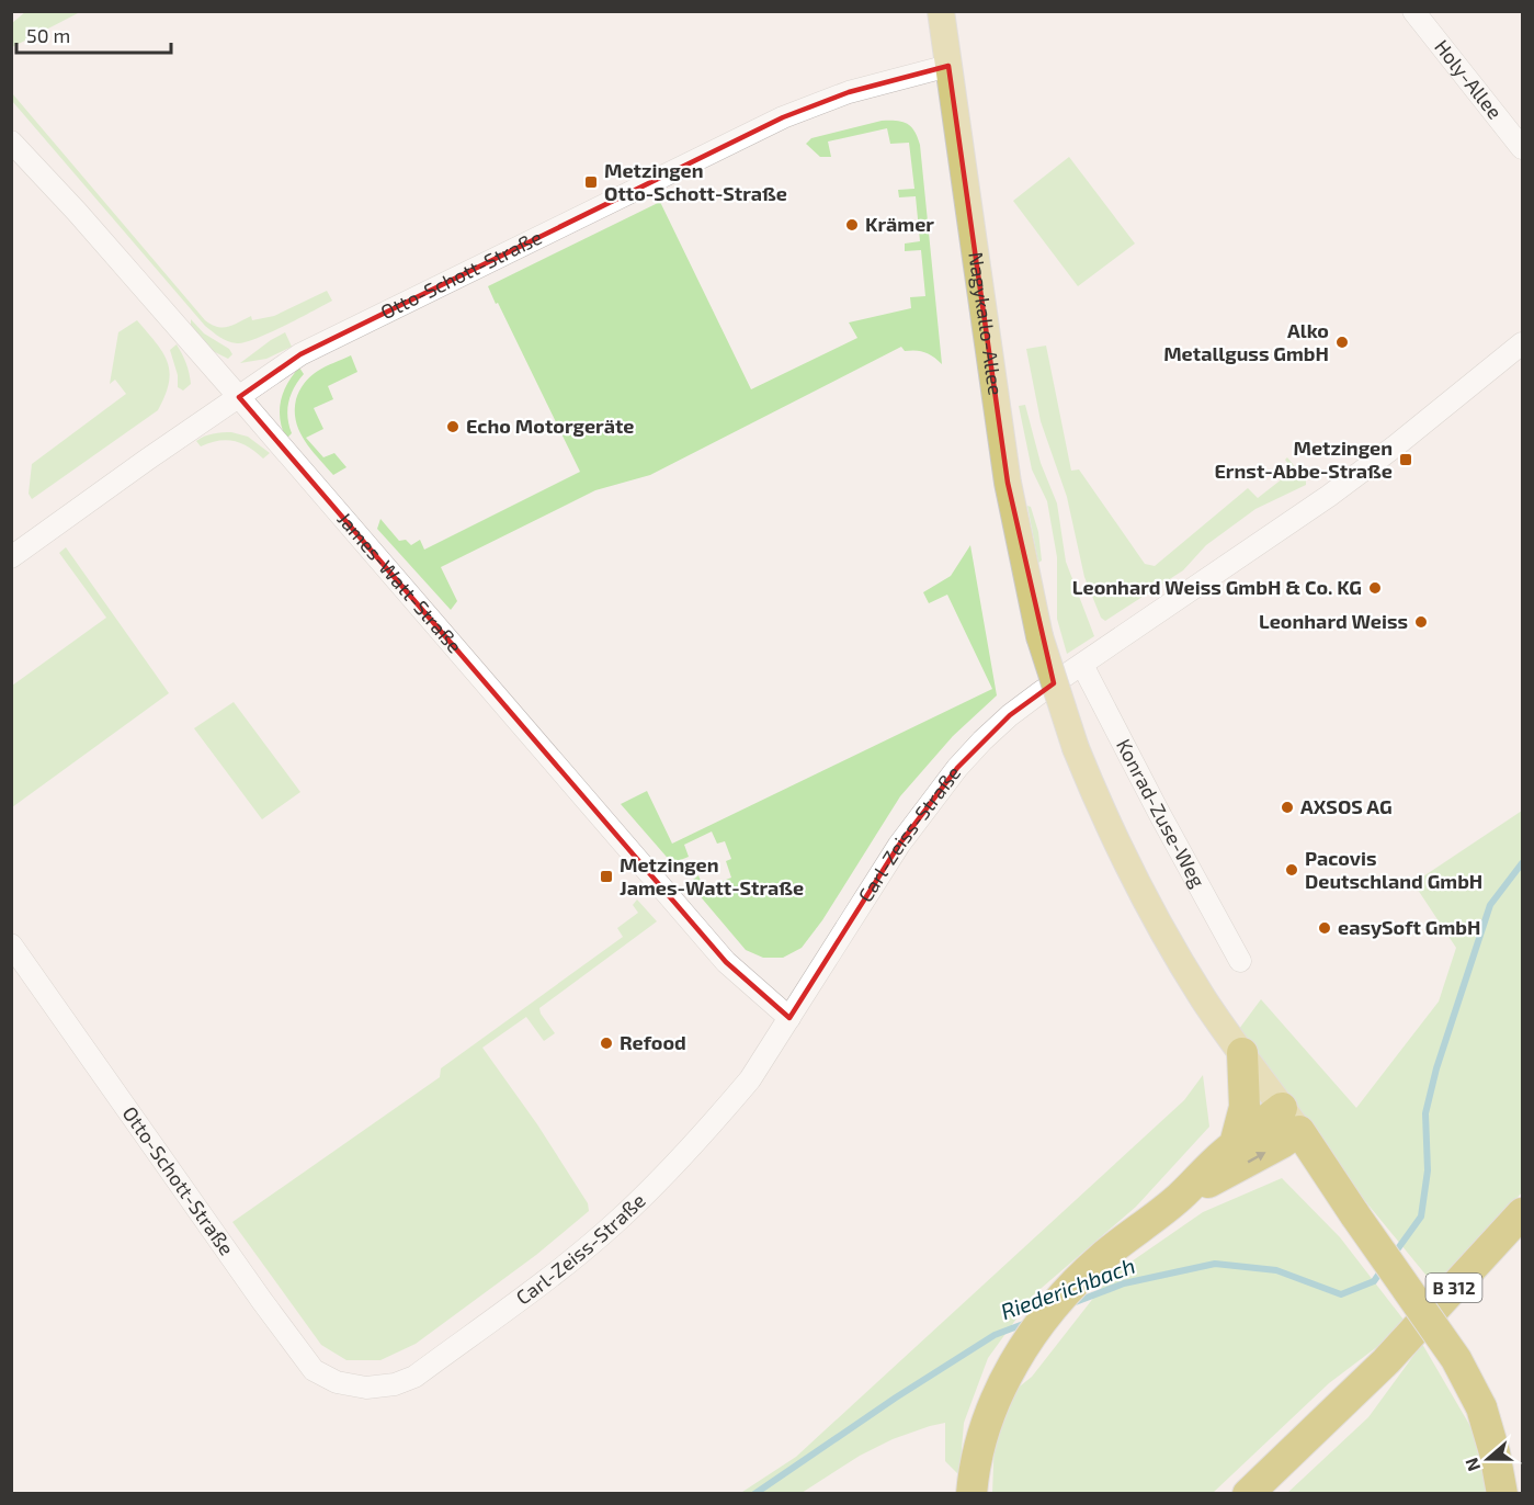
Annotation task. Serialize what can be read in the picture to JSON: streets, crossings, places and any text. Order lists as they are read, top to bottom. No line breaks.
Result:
{"streets":{"highway":["B 312"],"main road":["Nagykallo-Allee"],"street":["Holy-Allee","Otto-Schott-Straße","James-Watt-Straße","Konrad-Zuse-Weg","Carl-Zeiss-Straße"]},"crossings":[["Otto-Schott-Straße","Nagykallo-Allee"],["Otto-Schott-Straße","James-Watt-Straße"],["Otto-Schott-Straße","Carl-Zeiss-Straße"],["James-Watt-Straße","Carl-Zeiss-Straße"],["Konrad-Zuse-Weg","Carl-Zeiss-Straße"]],"water":["Riederichbach"],"places":{"transit":["Metzingen Otto-Schott-Straße","Metzingen Ernst-Abbe-Straße","Metzingen James-Watt-Straße"],"other":["Krämer","Alko Metallguss GmbH","Echo Motorgeräte","Leonhard Weiss GmbH & Co. KG","Leonhard Weiss","AXSOS AG","Pacovis Deutschland GmbH","easySoft GmbH","Refood"]},"scale_bar":"50 m","north":"left"}
